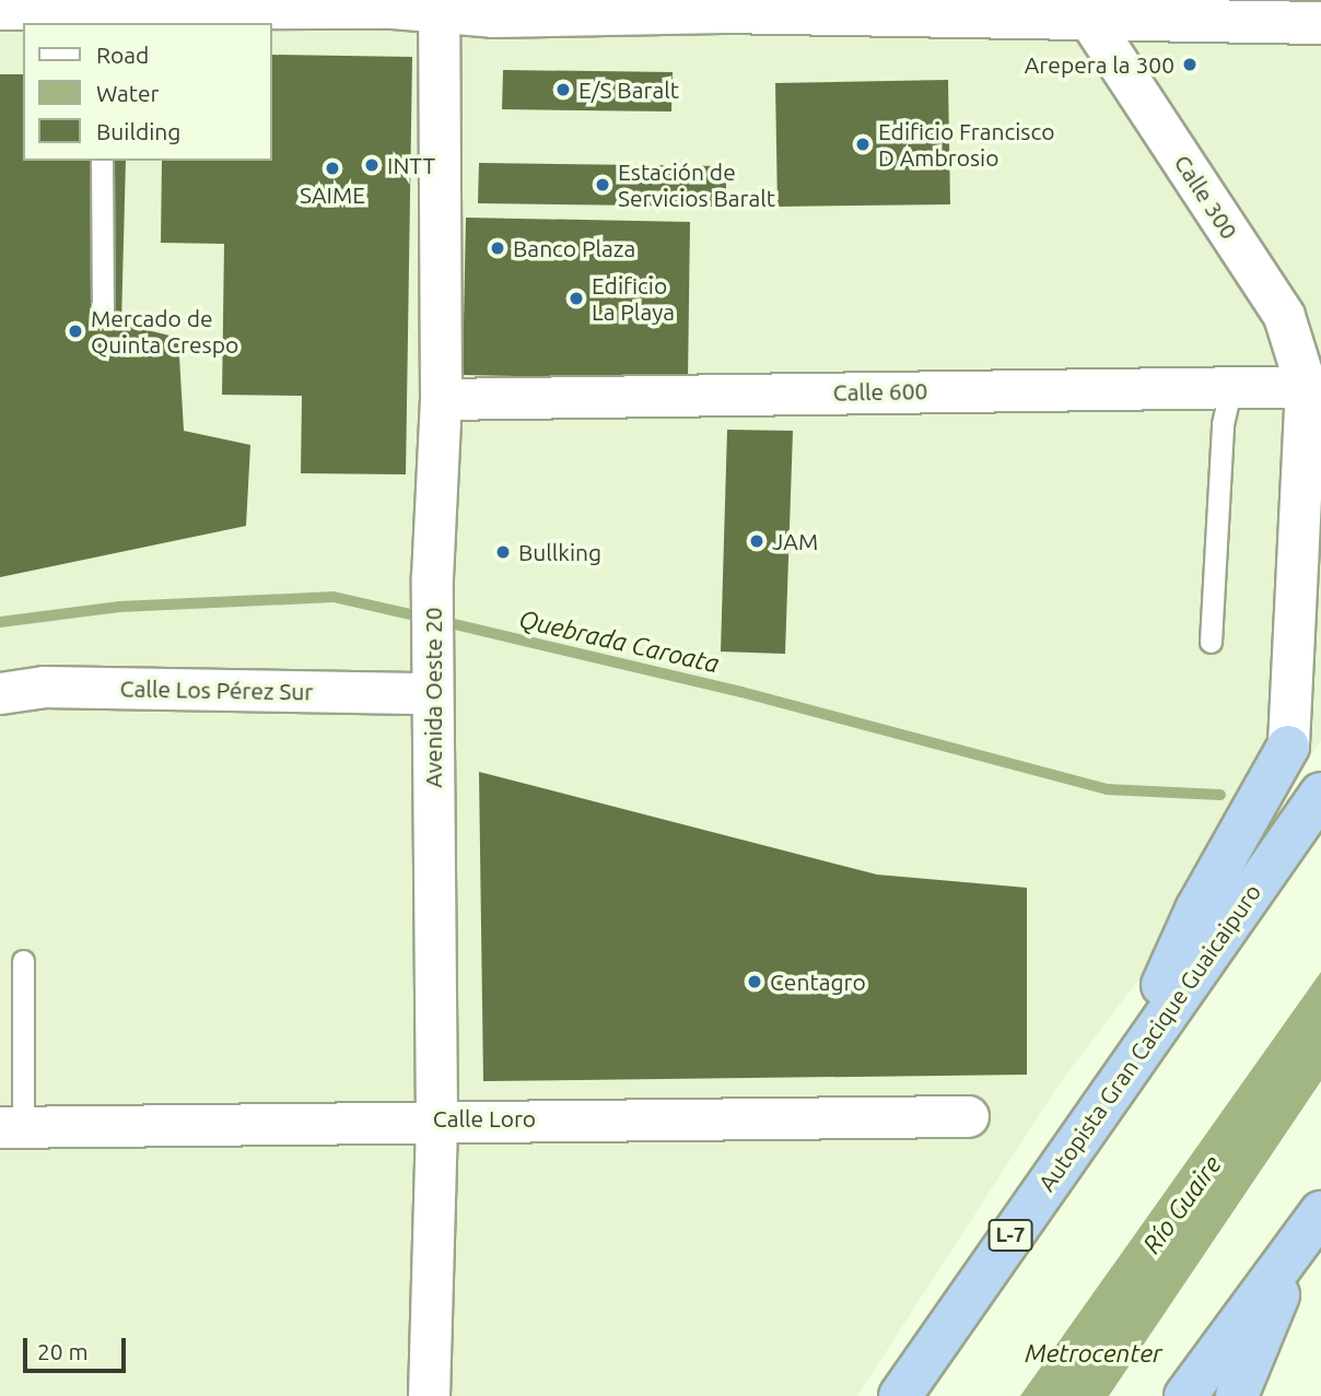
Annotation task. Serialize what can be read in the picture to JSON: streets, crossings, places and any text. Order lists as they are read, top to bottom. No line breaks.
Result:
{"streets":{"highway":["Autopista Gran Cacique Guaicaipuro","L-7"],"street":["Calle 300","Calle 600","Calle Los Pérez Sur","Avenida Oeste 20","Calle Loro"]},"crossings":[["Calle 300","Calle 600"],["Calle 600","Avenida Oeste 20"],["Calle Los Pérez Sur","Avenida Oeste 20"],["Avenida Oeste 20","Calle Loro"]],"water":["Quebrada Caroata","Río Guaire","Metrocenter"],"places":["Arepera la 300","E/S Baralt","Edificio Francisco D Ambrosio","INTT","SAIME","Estación de Servicios Baralt","Banco Plaza","Edificio La Playa","Mercado de Quinta Crespo","JAM","Bullking","Centagro"],"legend":["Road","Water","Building"],"scale_bar":"20 m"}
